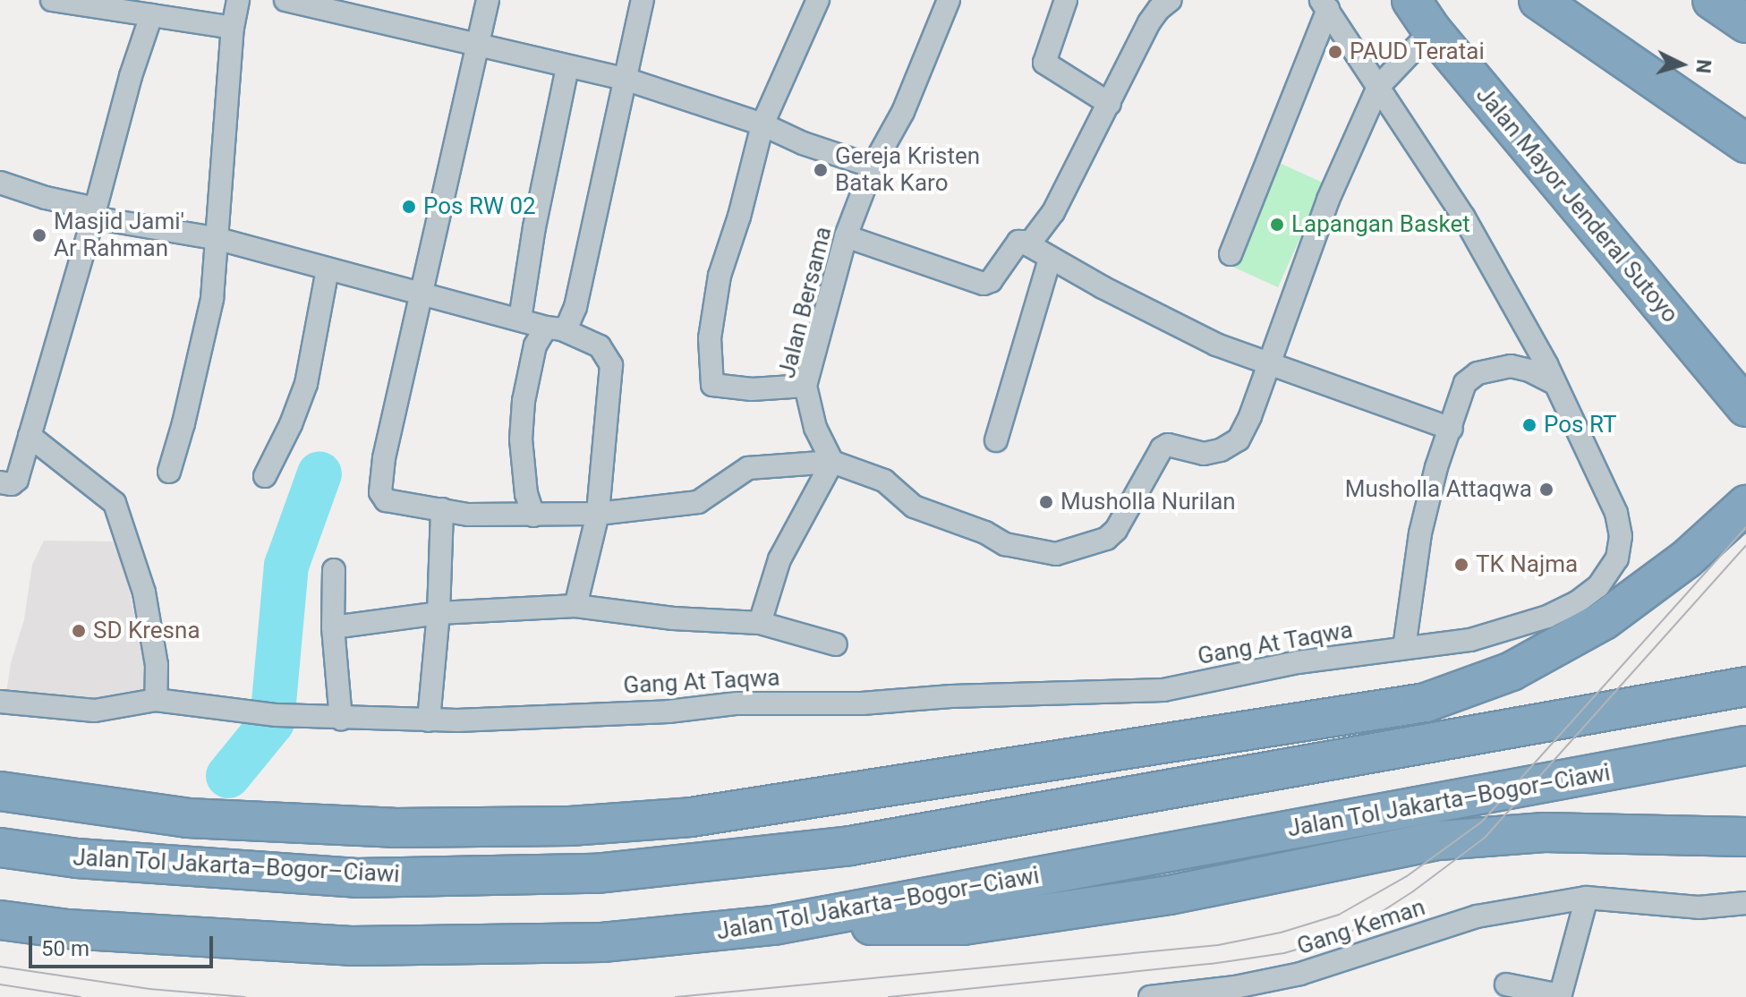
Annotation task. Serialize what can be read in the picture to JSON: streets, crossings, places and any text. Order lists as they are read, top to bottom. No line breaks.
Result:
{"streets":{"highway":["Jalan Mayor Jenderal Sutoyo","Jalan Tol Jakarta–Bogor–Ciawi"],"street":["Jalan Bersama","Gang At Taqwa","Gang Keman"]},"places":["PAUD Teratai","Gereja Kristen Batak Karo","Pos RW 02","Lapangan Basket","Masjid Jami' Ar Rahman","Pos RT","Musholla Attaqwa","Musholla Nurilan","TK Najma","SD Kresna"],"scale_bar":"50 m","north":"right"}
